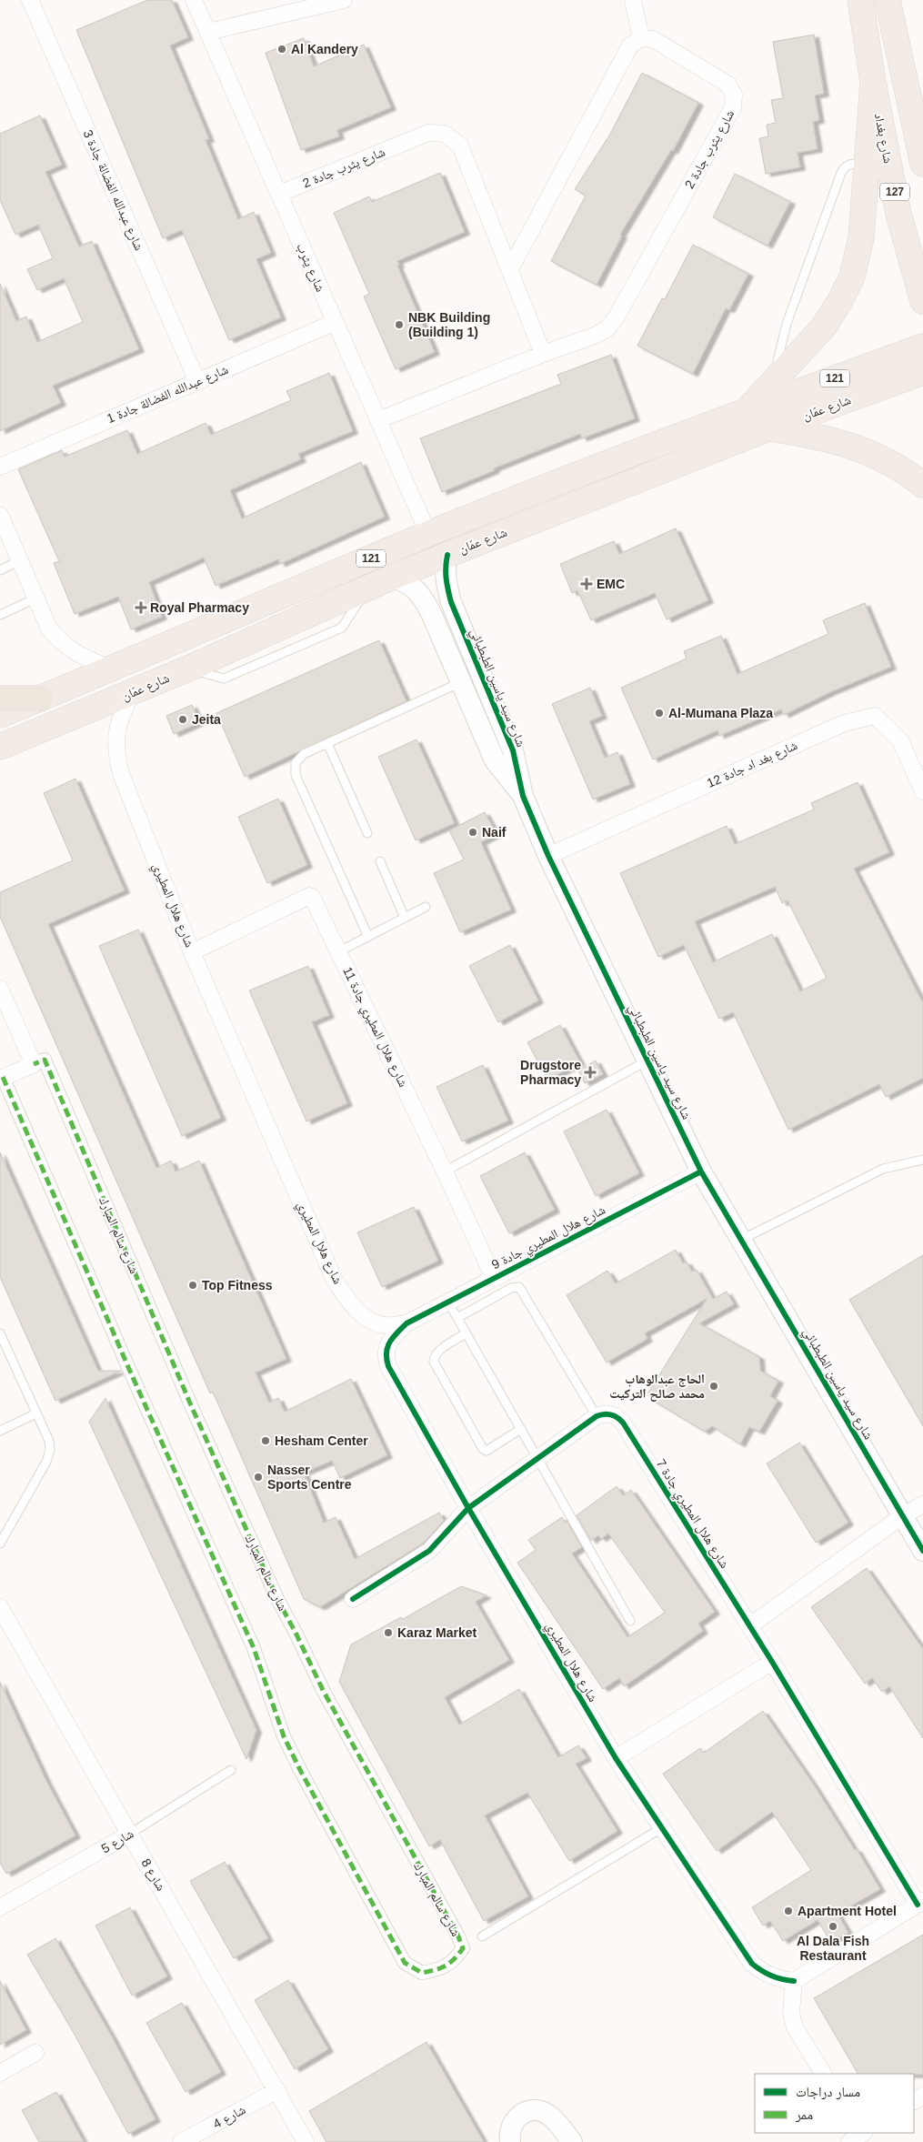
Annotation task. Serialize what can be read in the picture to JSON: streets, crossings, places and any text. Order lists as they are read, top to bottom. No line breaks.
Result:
{"streets":{"main road":["شارع بغداد","127","121","شارع عمّان"],"street":["شارع يثرب جادة 2","شارع عبدالله الفضالة جادة 3","شارع يثرب","شارع عبدالله الفضالة جادة 1","شارع سيد ياسين الطبطبائي","شارع بغد اد جادة 12","شارع هلال المطيري","شارع هلال المطيري جادة 11","شارع سالم المبارك","شارع هلال المطيري جادة 9","شارع هلال المطيري جادة 7","شارع 5","شارع 8","شارع 4"]},"crossings":[["شارع يثرب جادة 2","شارع يثرب"],["شارع عبدالله الفضالة جادة 3","شارع عبدالله الفضالة جادة 1"],["شارع يثرب","شارع عبدالله الفضالة جادة 1"],["شارع يثرب","شارع عمّان"],["شارع عمّان","شارع سيد ياسين الطبطبائي"],["شارع عمّان","شارع هلال المطيري"],["شارع سيد ياسين الطبطبائي","شارع بغد اد جادة 12"],["شارع سيد ياسين الطبطبائي","شارع هلال المطيري جادة 9"],["شارع هلال المطيري","شارع هلال المطيري جادة 11"],["شارع هلال المطيري","شارع هلال المطيري جادة 9"],["شارع هلال المطيري جادة 11","شارع هلال المطيري جادة 9"],["شارع 5","شارع 8"],["شارع 8","شارع 4"]],"places":{"other":["Al Kandery","NBK Building (Building 1)","Al-Mumana Plaza","Jeita","Naif","Top Fitness","الحاج عبدالوهاب محمد صالح التركيت","Hesham Center","Nasser Sports Centre","Karaz Market","Apartment Hotel","Al Dala Fish Restaurant"],"health":["EMC","Royal Pharmacy","Drugstore Pharmacy"]},"legend":["مسار دراجات","ممر"]}
